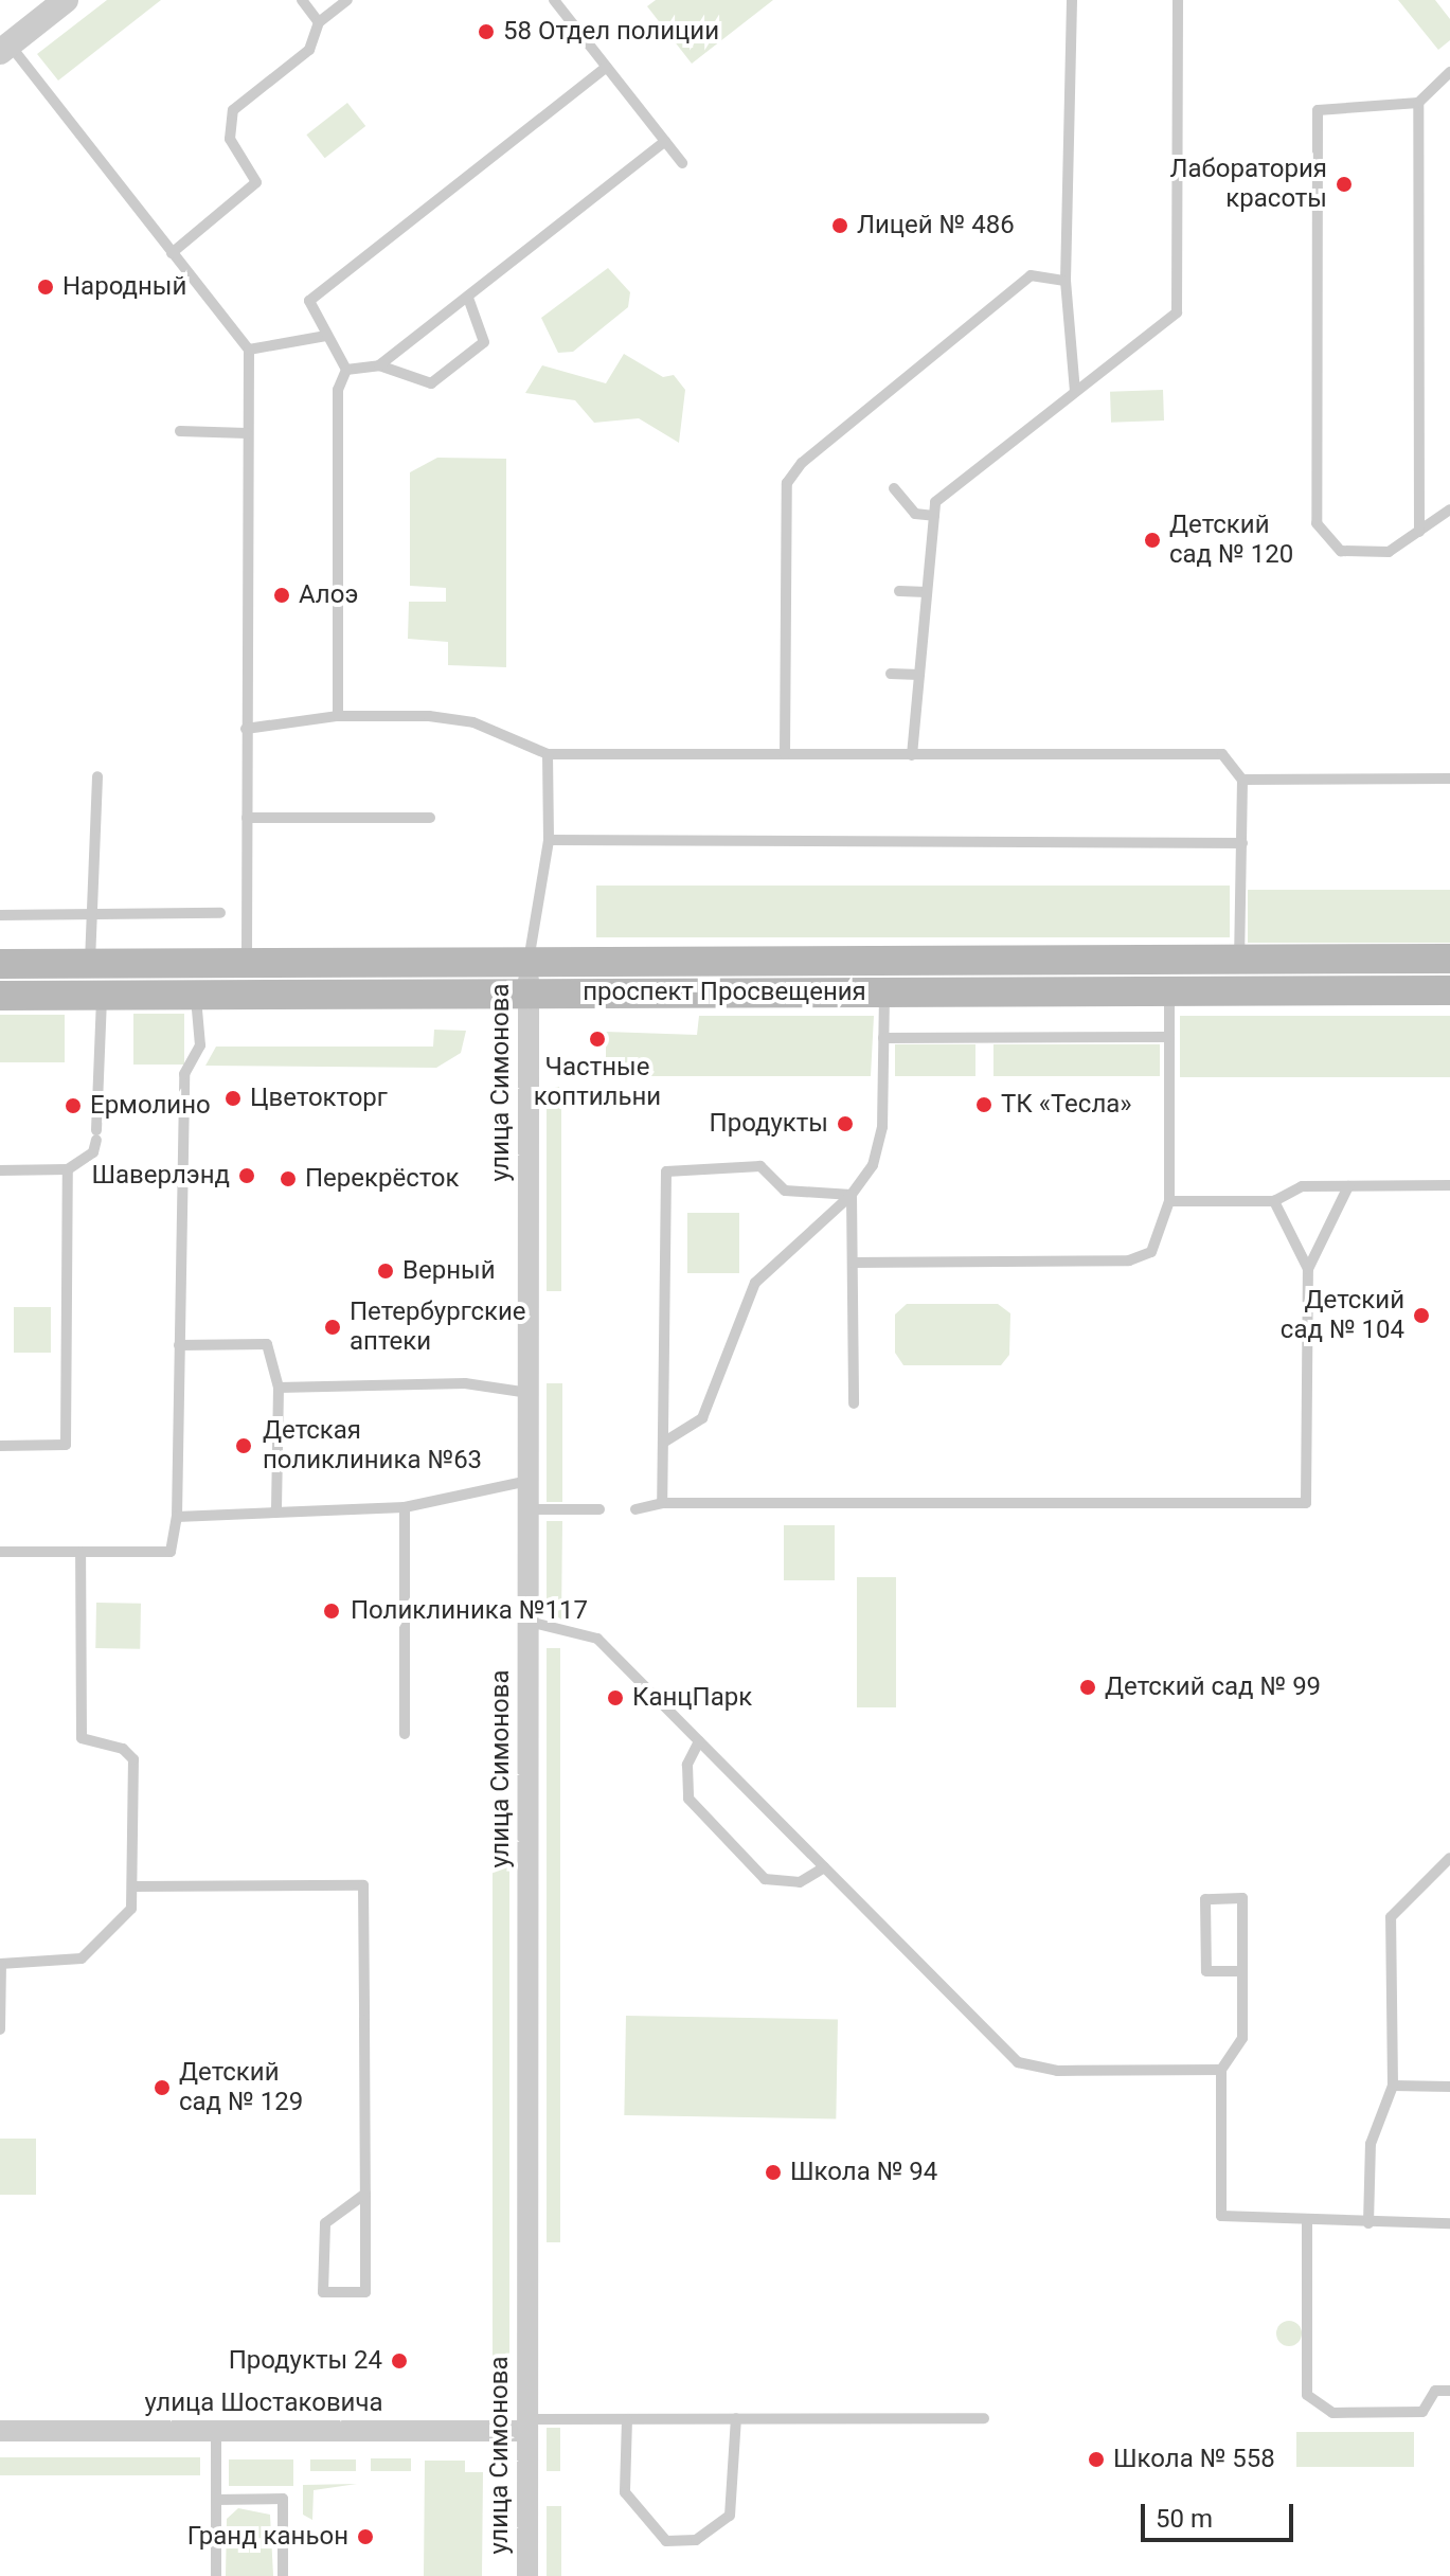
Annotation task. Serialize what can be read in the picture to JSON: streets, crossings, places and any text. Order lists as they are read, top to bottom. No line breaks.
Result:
{"streets":{"main road":["проспект Просвещения"],"street":["улица Симонова","улица Шостаковича"]},"crossings":[["проспект Просвещения","улица Симонова"],["улица Симонова","улица Шостаковича"]],"places":["58 Отдел полиции","Лаборатория красоты","Лицей № 486","Народный","Детский сад № 120","Алоэ","Частные коптильни","Цветокторг","ТК «Тесла»","Ермолино","Продукты","Шаверлэнд","Перекрёсток","Верный","Детский сад № 104","Петербургские аптеки","Детская поликлиника №63","Поликлиника №117","Детский сад № 99","КанцПарк","Детский сад № 129","Школа № 94","Продукты 24","Школа № 558","Гранд каньон"],"scale_bar":"50 m"}
